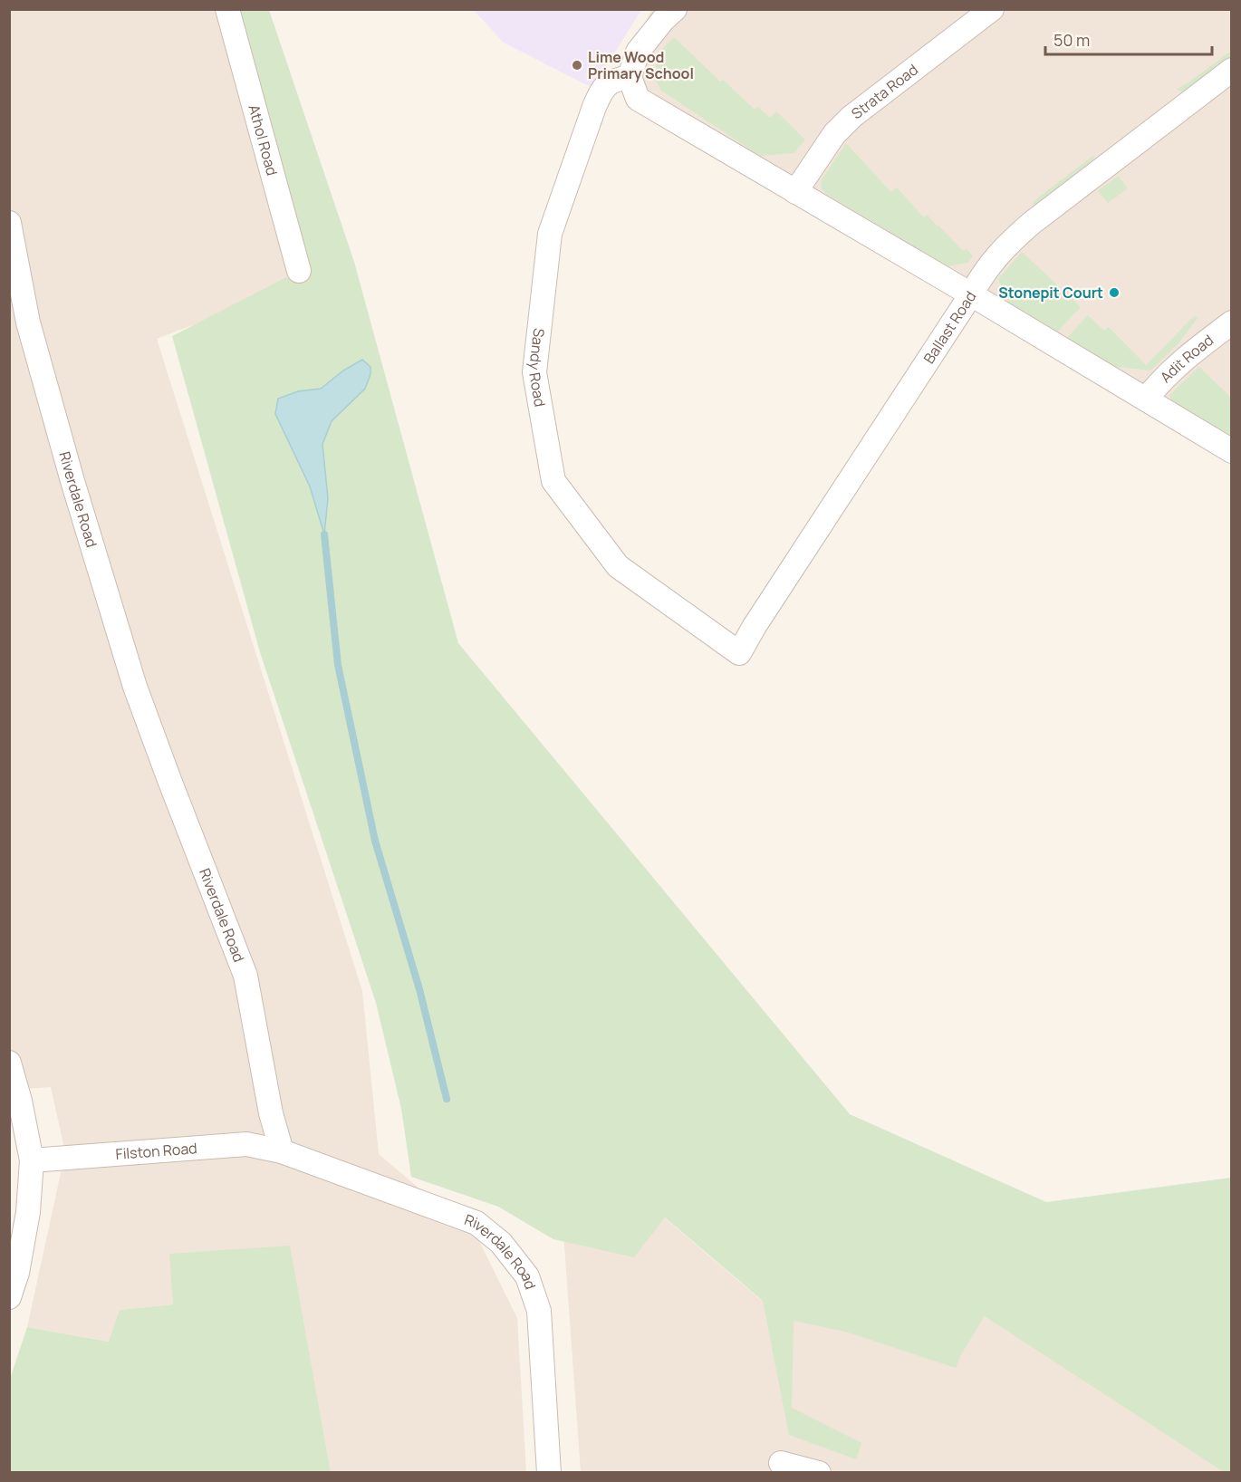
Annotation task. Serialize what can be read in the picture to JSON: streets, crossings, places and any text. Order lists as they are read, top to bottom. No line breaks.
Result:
{"streets":{"street":["Strata Road","Athol Road","Ballast Road","Adit Road","Sandy Road","Riverdale Road","Filston Road"]},"crossings":[["Ballast Road","Sandy Road"],["Riverdale Road","Filston Road"]],"places":["Lime Wood Primary School","Stonepit Court"],"scale_bar":"50 m"}
